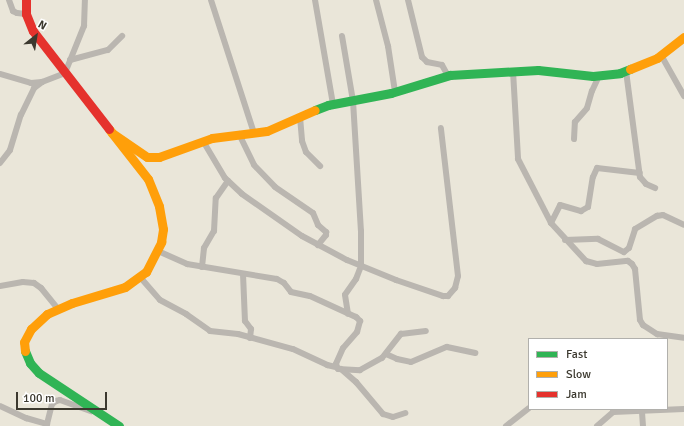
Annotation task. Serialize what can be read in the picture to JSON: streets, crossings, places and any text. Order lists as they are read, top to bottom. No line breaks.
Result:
{"legend":["Fast","Slow","Jam"],"scale_bar":"100 m","north":"top right"}
